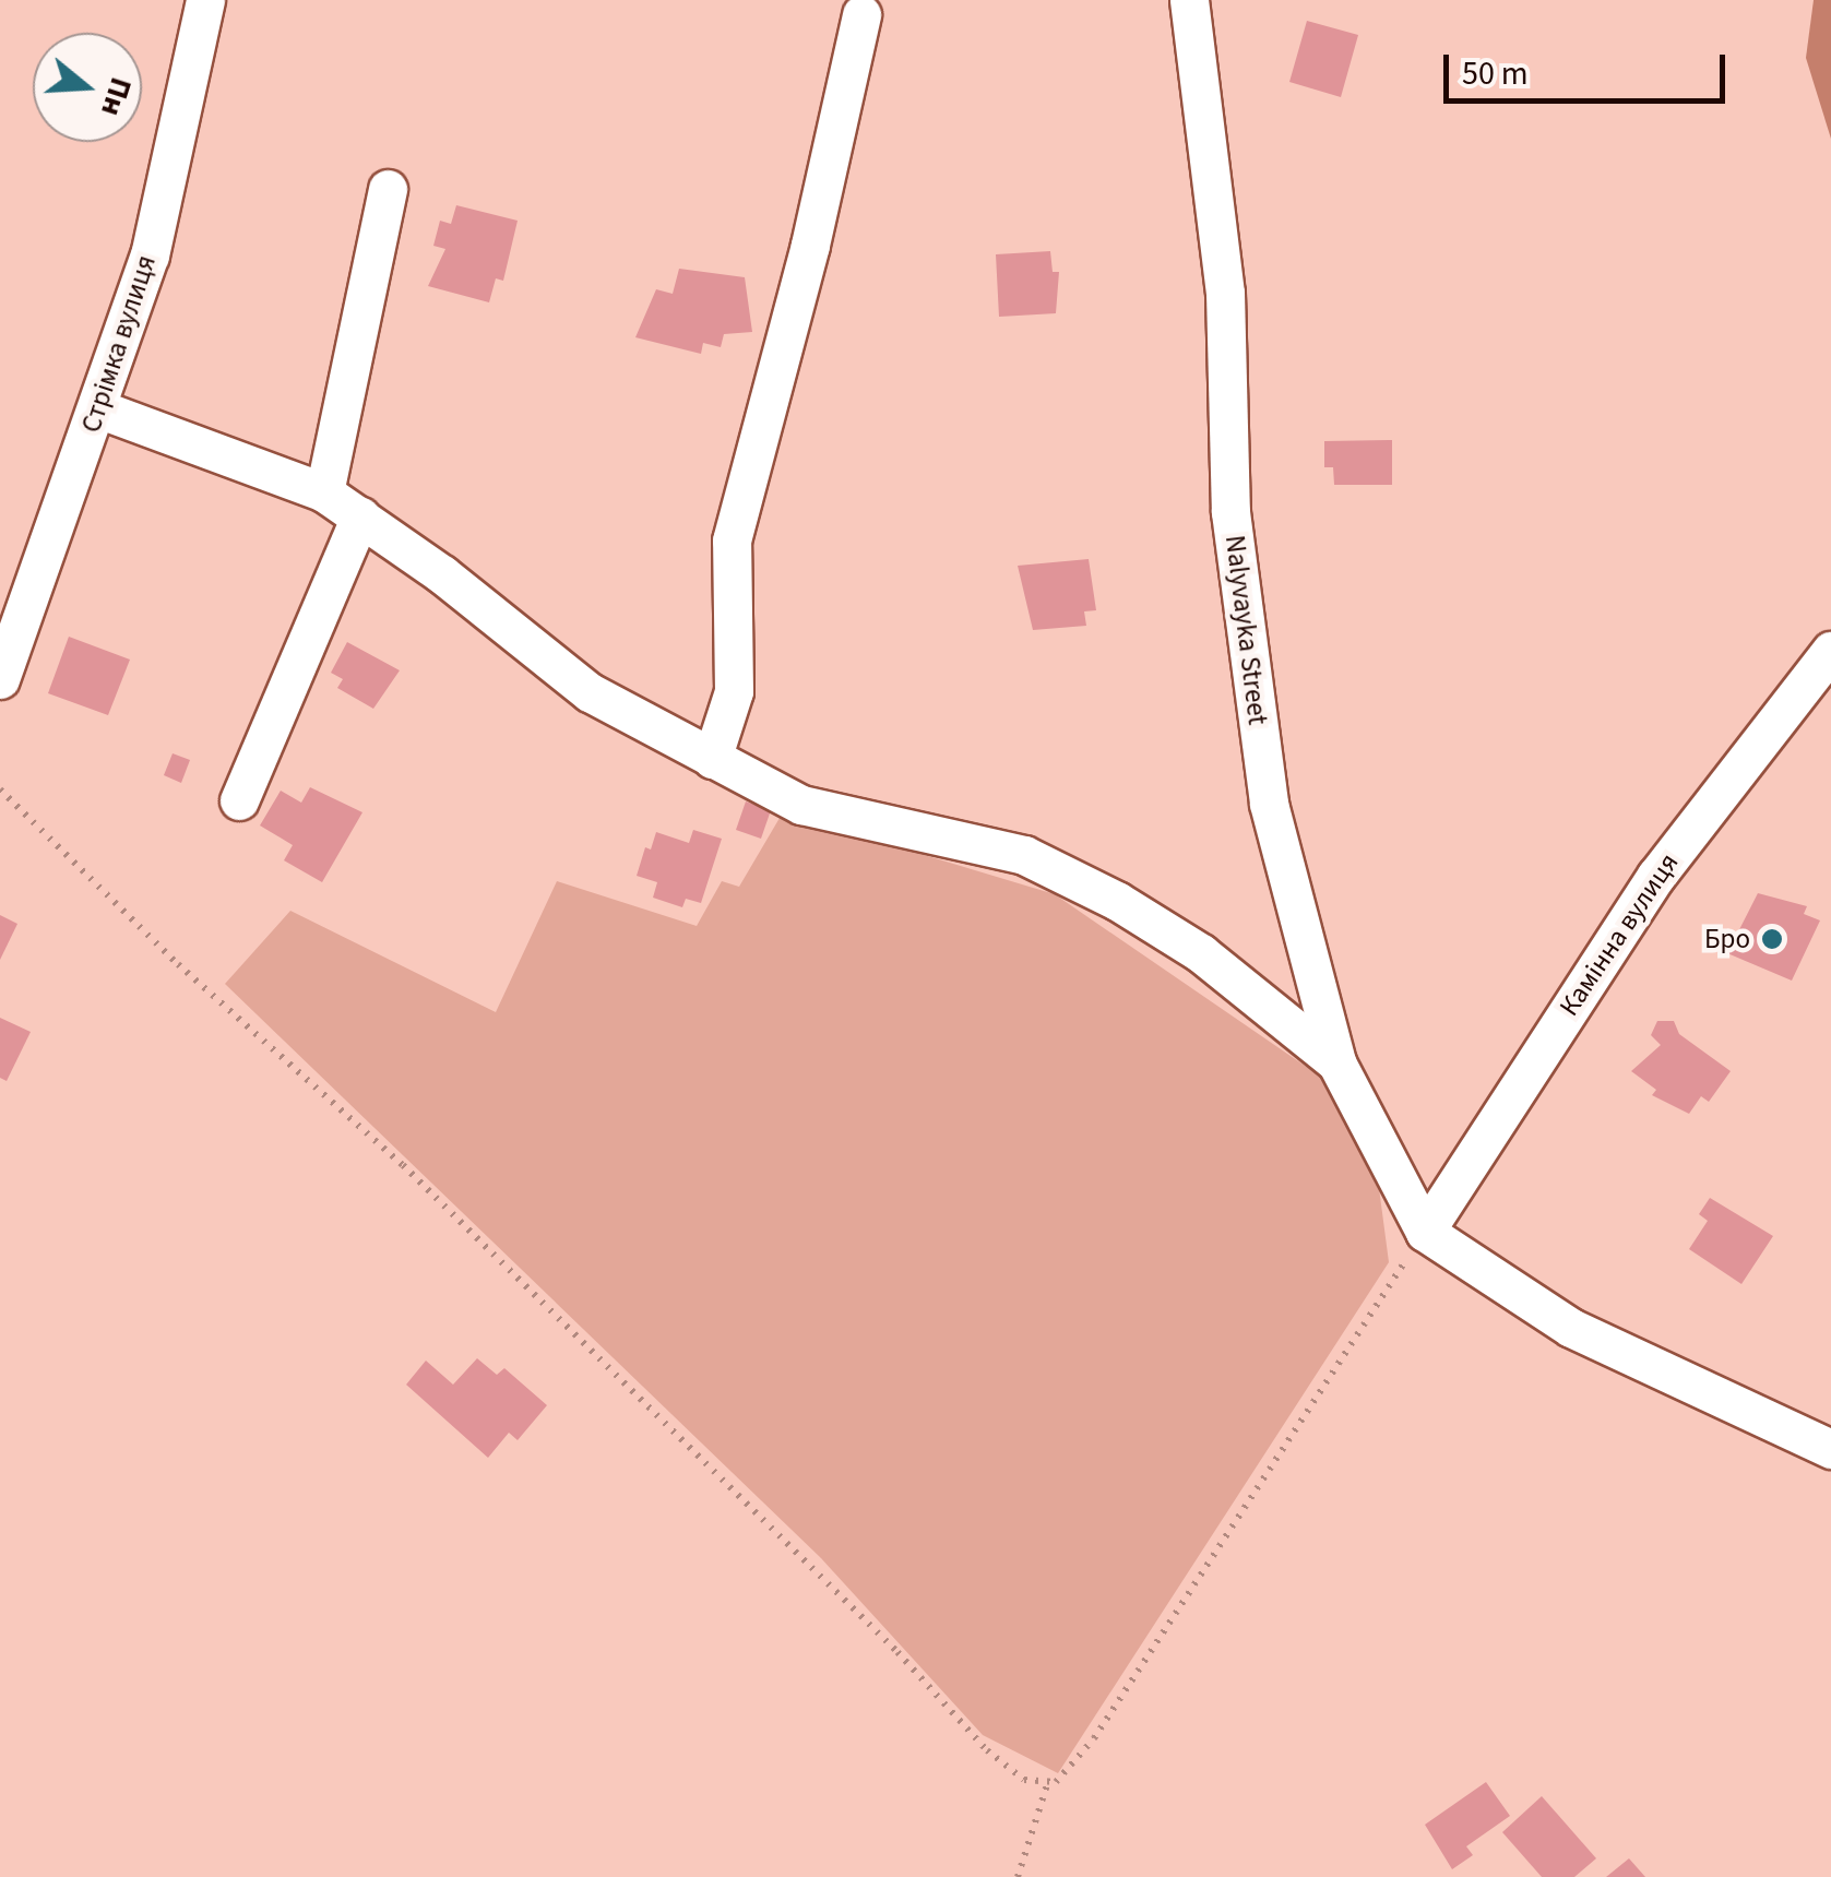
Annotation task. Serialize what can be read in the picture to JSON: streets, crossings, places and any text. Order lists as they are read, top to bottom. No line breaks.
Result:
{"streets":{"street":["Стрімка вулиця","Nalyvayka Street","Камінна вулиця"]},"crossings":[["Nalyvayka Street","Камінна вулиця"]],"places":["Бро"],"scale_bar":"50 m","north":"right"}
